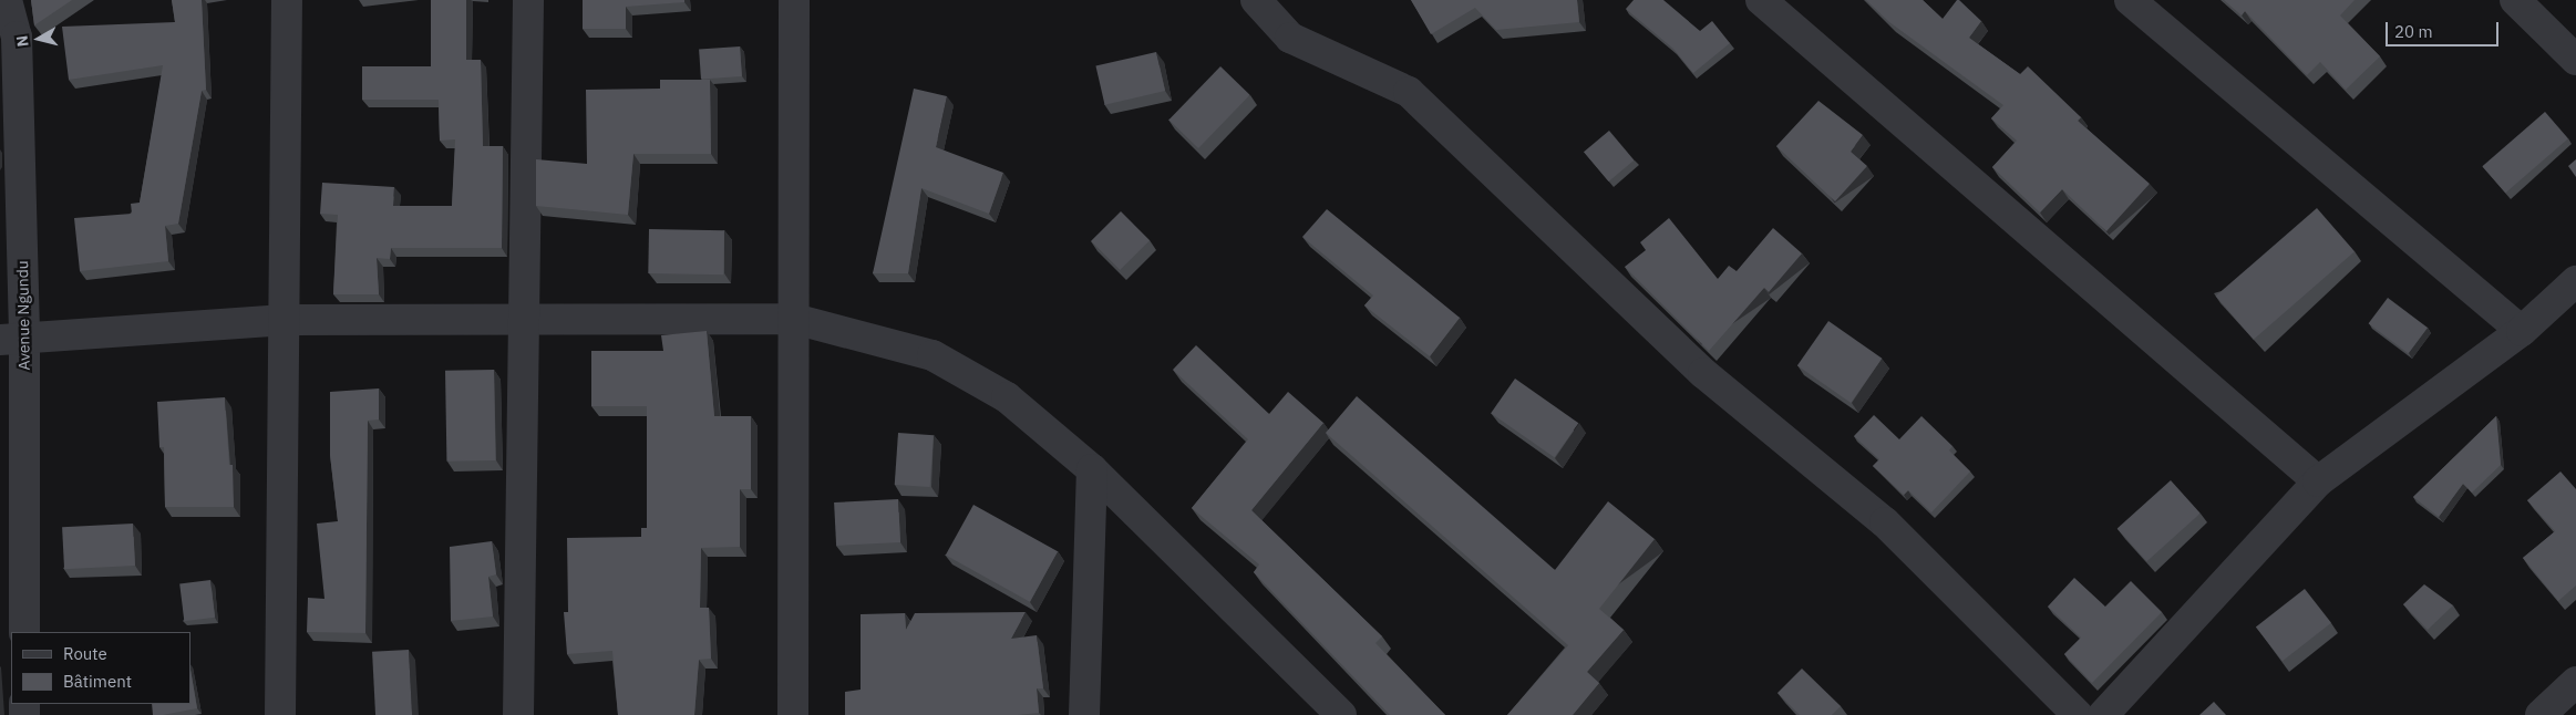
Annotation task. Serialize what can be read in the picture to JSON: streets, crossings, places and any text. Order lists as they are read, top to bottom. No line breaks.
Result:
{"streets":{"street":["Avenue Ngundu"]},"legend":["Route","Bâtiment"],"scale_bar":"20 m","north":"left"}
